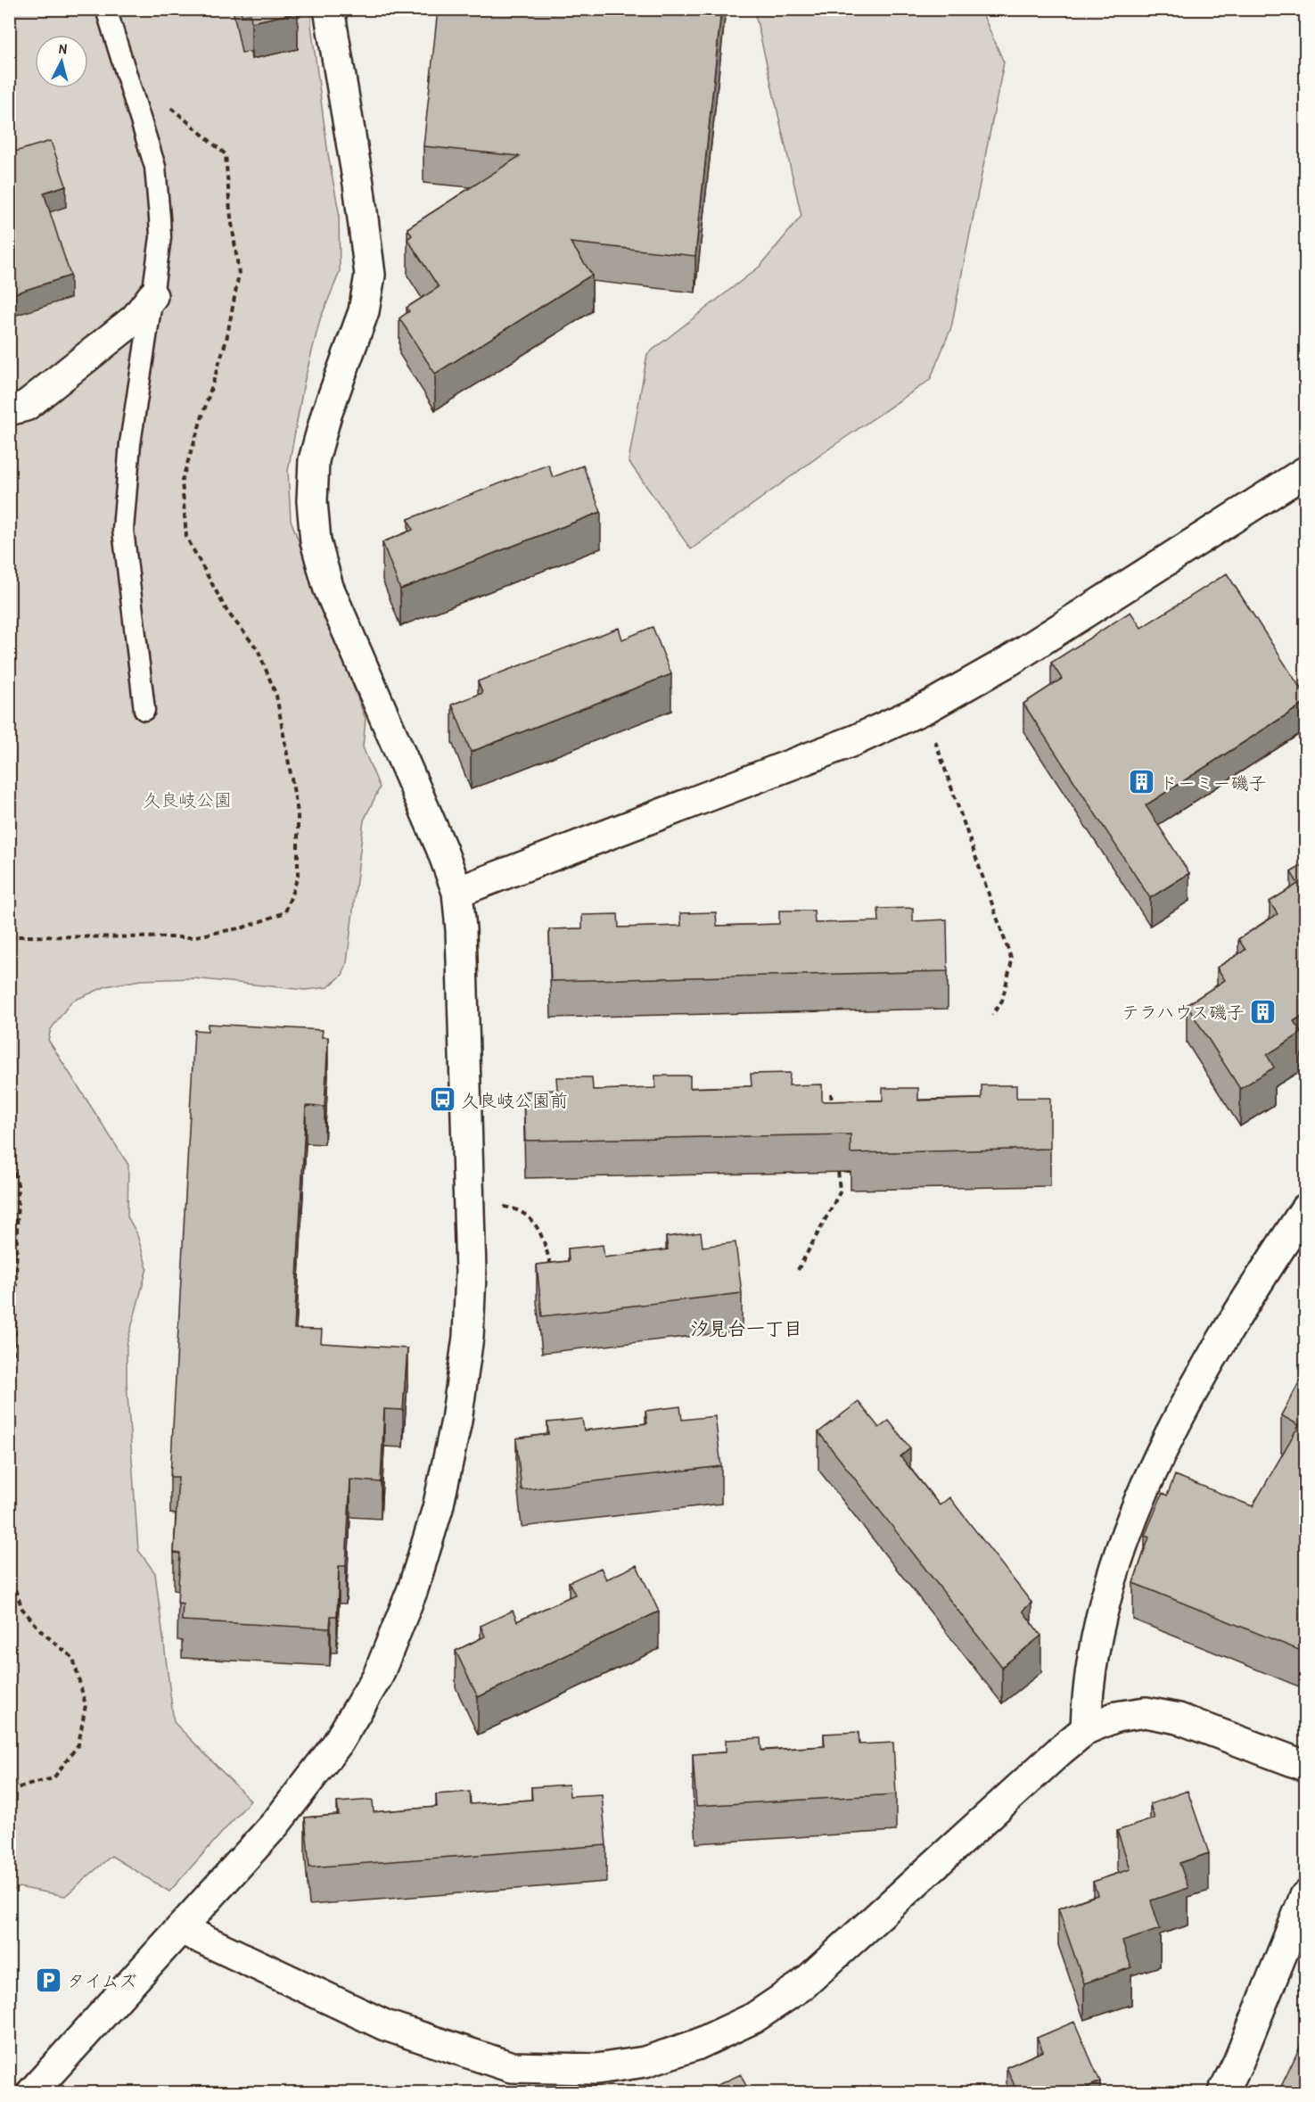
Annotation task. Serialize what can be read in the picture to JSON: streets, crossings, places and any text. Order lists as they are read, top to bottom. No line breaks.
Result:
{"districts":["汐見台一丁目"],"parks":["久良岐公園"],"places":{"building":["ドーミー磯子","テラハウス磯子"],"bus stop":["久良岐公園前"],"parking":["タイムズ"]},"north":"top"}
